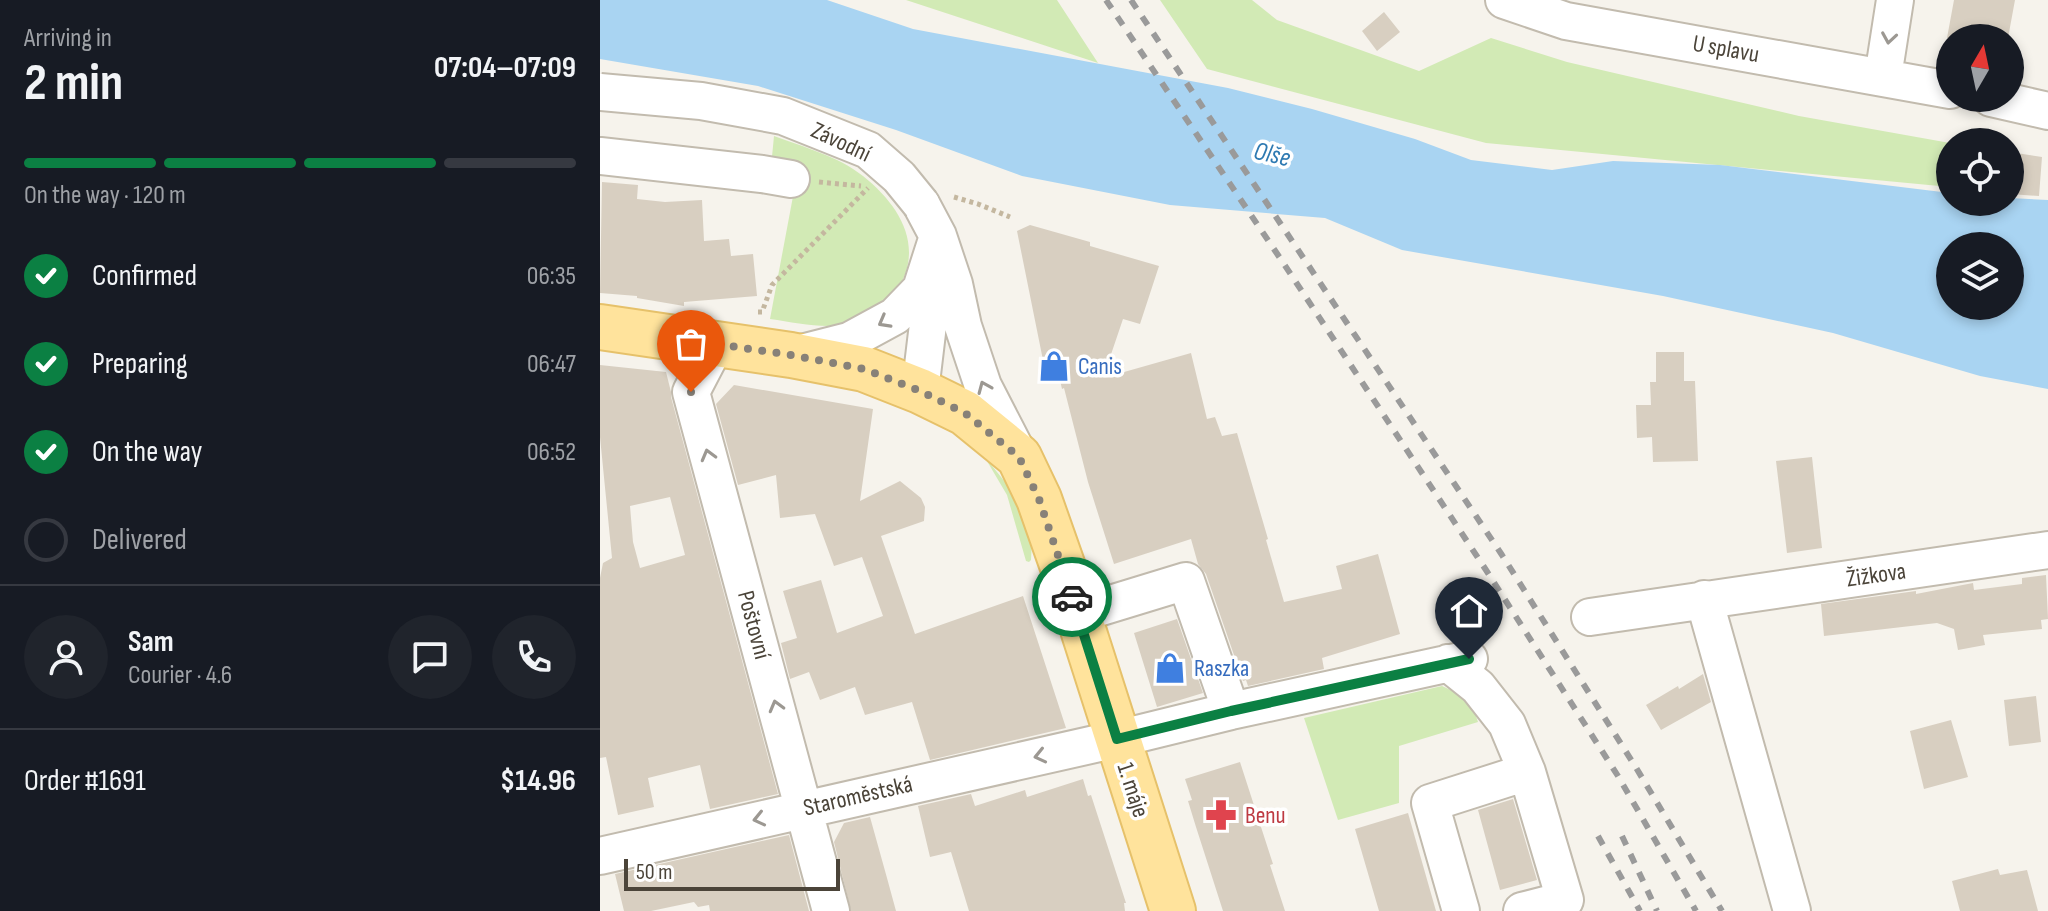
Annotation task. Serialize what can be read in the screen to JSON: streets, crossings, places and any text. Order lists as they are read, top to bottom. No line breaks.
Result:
{"streets":{"main road":["1. máje"],"street":["U splavu","Závodní","Žižkova","Poštovní","Staroměstská"]},"crossings":[["Závodní","1. máje"],["Poštovní","1. máje"],["Poštovní","Staroměstská"],["1. máje","Staroměstská"]],"one_way":["Závodní","Poštovní","Staroměstská"],"water":["Olše"],"places":{"shop":["Canis","Raszka"],"pharmacy":["Benu"]},"scale_bar":"50 m","north":"top","page":{"heading":["2 min","Arriving in","07:04–07:09"],"panel":["Sam","Courier · 4.6","Order #1691","$14.96"],"bar":"On the way · 120 m","list":[["Confirmed","06:35"],["Preparing","06:47"],["On the way","06:52"],"Delivered"],"scale":"50 m"}}
